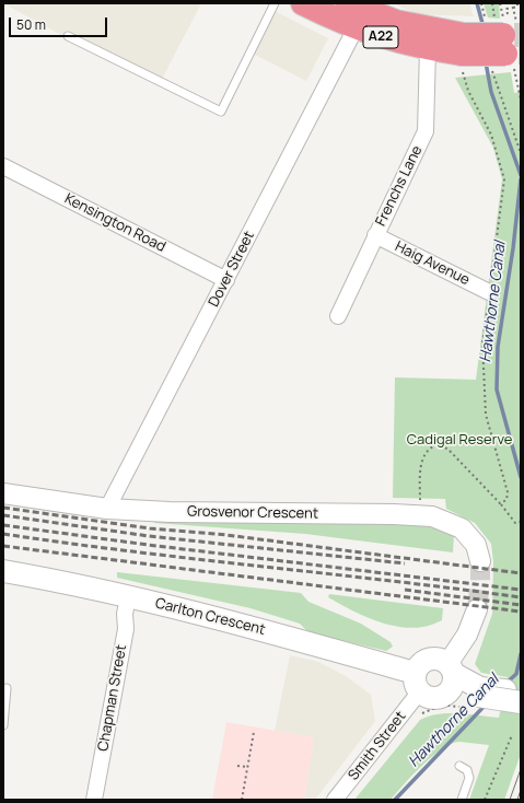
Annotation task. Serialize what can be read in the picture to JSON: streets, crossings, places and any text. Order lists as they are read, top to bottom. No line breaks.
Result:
{"streets":{"highway":["A22"],"main road":["Carlton Crescent"],"street":["Frenchs Lane","Kensington Road","Haig Avenue","Dover Street","Grosvenor Crescent","Chapman Street","Smith Street"]},"crossings":[["A22","Frenchs Lane"],["A22","Dover Street"],["Frenchs Lane","Haig Avenue"],["Kensington Road","Dover Street"],["Dover Street","Grosvenor Crescent"],["Carlton Crescent","Chapman Street"],["Carlton Crescent","Smith Street"]],"water":["Hawthorne Canal"],"parks":["Cadigal Reserve"],"scale_bar":"50 m"}
